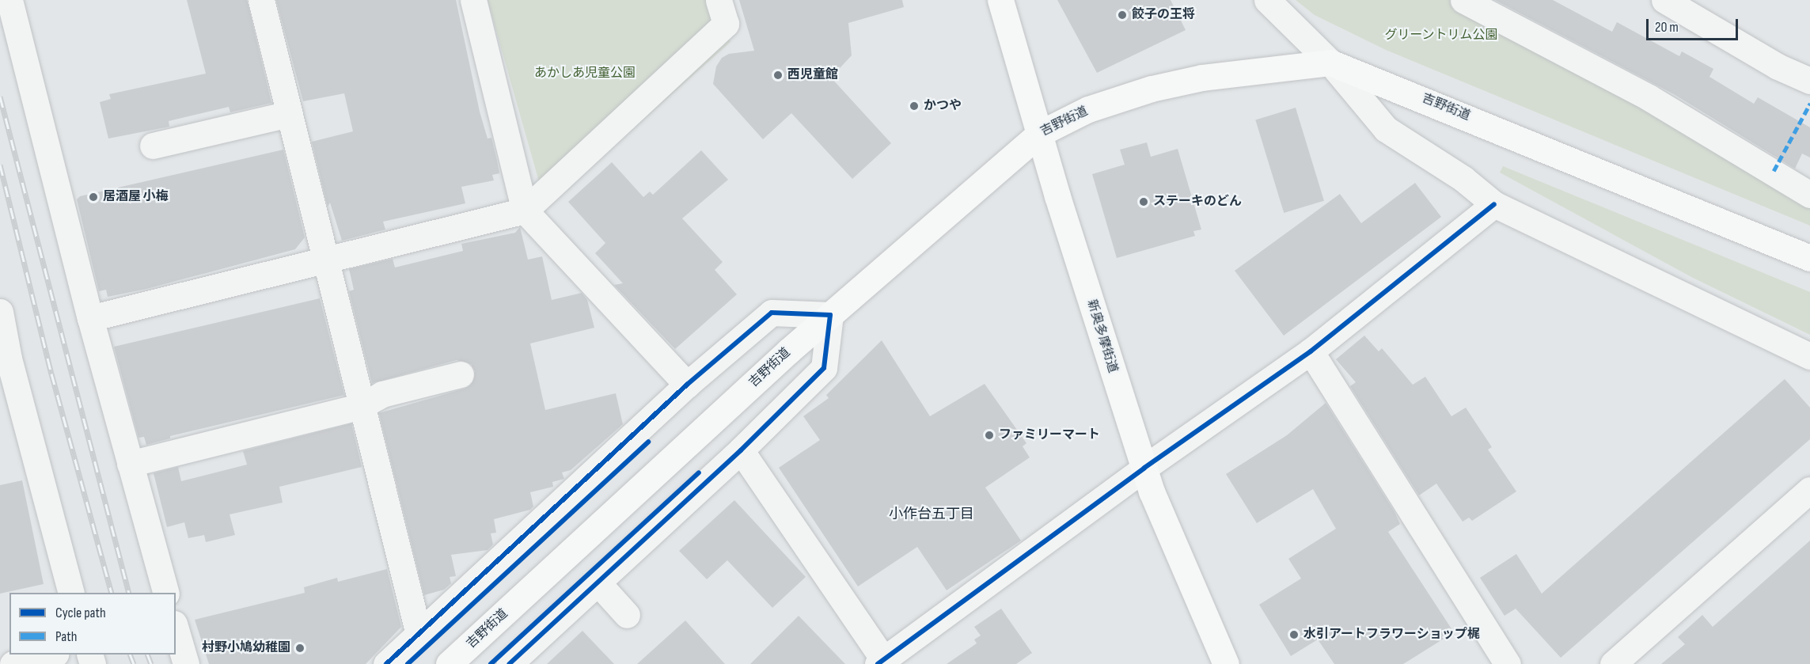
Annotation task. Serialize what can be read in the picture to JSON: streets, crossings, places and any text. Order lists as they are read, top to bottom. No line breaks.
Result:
{"streets":{"main road":["吉野街道","新奥多摩街道"]},"crossings":[["吉野街道","新奥多摩街道"]],"districts":["小作台五丁目"],"parks":["グリーントリム公園","あかしあ児童公園"],"places":["餃子の王将","西児童館","かつや","居酒屋 小梅","ステーキのどん","ファミリーマート","水引アートフラワーショップ梶","村野小鳩幼稚園"],"legend":["Cycle path","Path"],"scale_bar":"20 m"}
